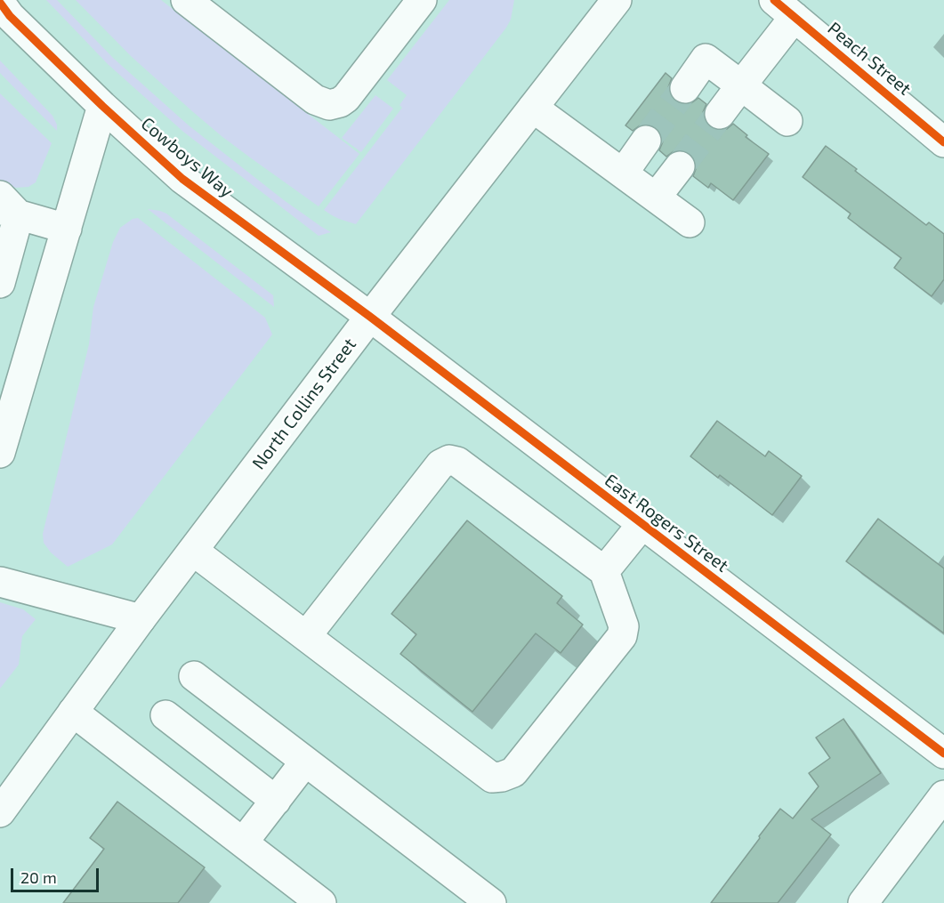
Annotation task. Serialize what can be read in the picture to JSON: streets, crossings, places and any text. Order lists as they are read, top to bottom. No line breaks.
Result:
{"streets":{"street":["Peach Street","Cowboys Way","North Collins Street","East Rogers Street"]},"crossings":[["Cowboys Way","North Collins Street"],["Cowboys Way","East Rogers Street"],["North Collins Street","East Rogers Street"]],"scale_bar":"20 m"}
